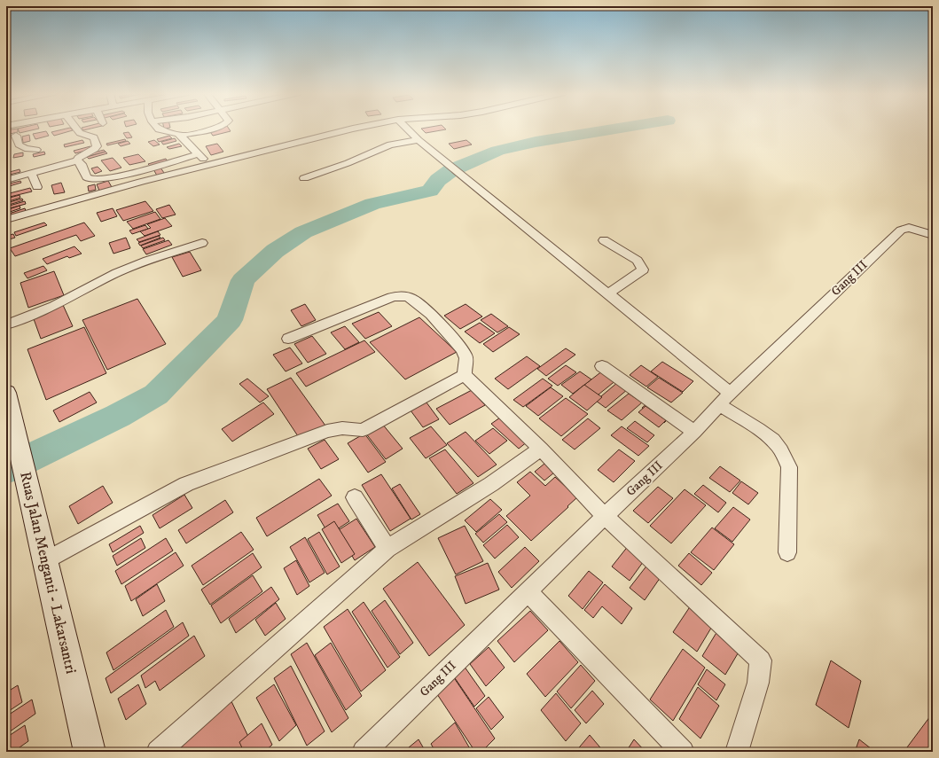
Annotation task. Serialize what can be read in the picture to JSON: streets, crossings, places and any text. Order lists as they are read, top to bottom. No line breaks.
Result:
{"streets":{"main road":["Ruas Jalan Menganti - Lakarsantri"],"street":["Gang III"]}}
